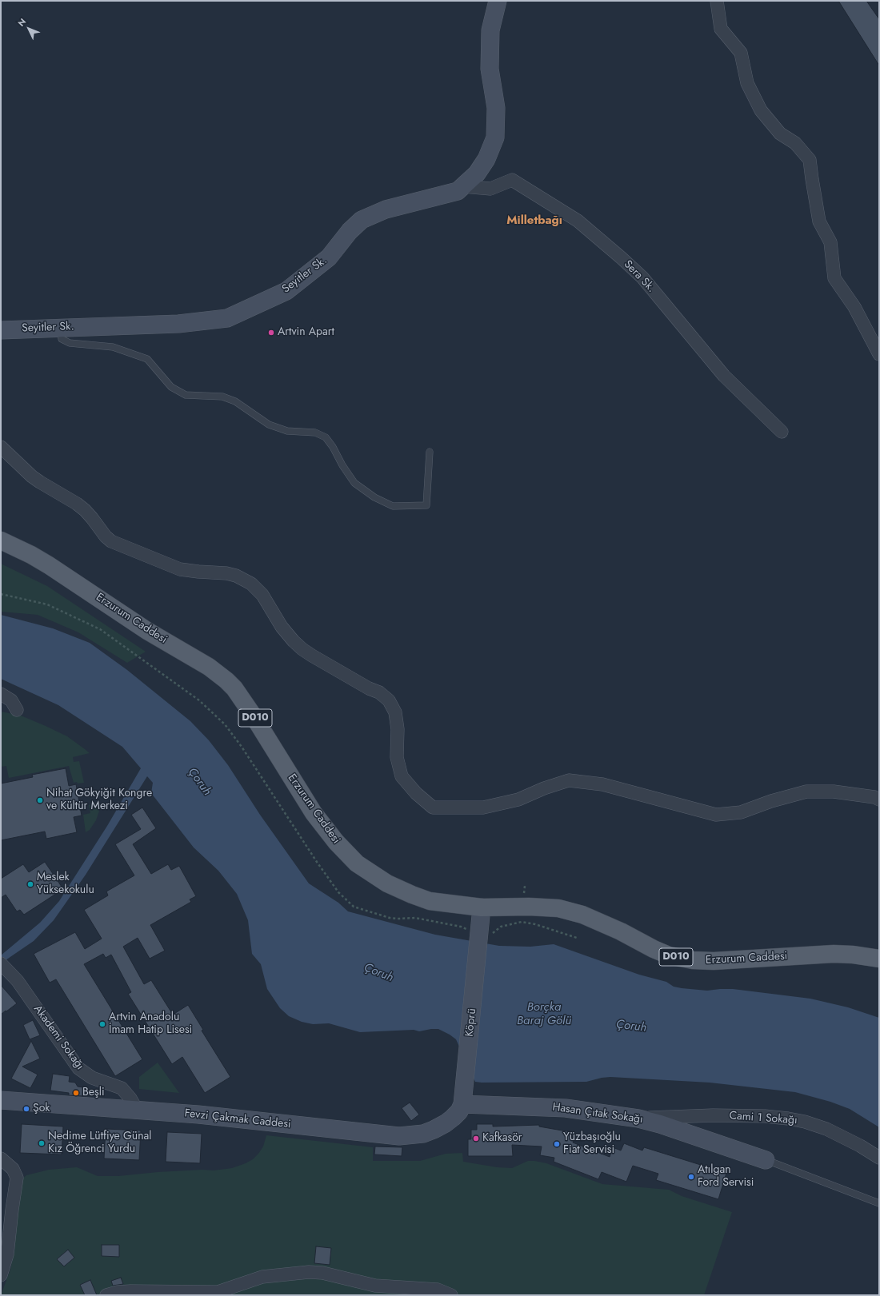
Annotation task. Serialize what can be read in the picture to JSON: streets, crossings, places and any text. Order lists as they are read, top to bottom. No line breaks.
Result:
{"streets":{"main road":["Erzurum Caddesi","D010"],"street":["Seyitler Sk.","Sera Sk.","Köprü","Akademi Sokağı","Hasan Çıtak Sokağı","Cami 1 Sokağı","Fevzi Çakmak Caddesi"]},"crossings":[["Seyitler Sk.","Sera Sk."],["Erzurum Caddesi","Köprü"],["Köprü","Hasan Çıtak Sokağı"],["Köprü","Fevzi Çakmak Caddesi"],["Akademi Sokağı","Fevzi Çakmak Caddesi"],["Hasan Çıtak Sokağı","Cami 1 Sokağı"],["Hasan Çıtak Sokağı","Fevzi Çakmak Caddesi"]],"districts":["Milletbağı"],"water":["Çoruh","Borçka Baraj Gölü"],"places":["Artvin Apart","Nihat Gökyiğit Kongre ve Kültür Merkezi","Meslek Yüksekokulu","Artvin Anadolu İmam Hatip Lisesi","Beşli","Şok","Kafkasör","Nedime Lütfiye Günal Kız Öğrenci Yurdu","Yüzbaşıoğlu Fiat Servisi","Atılgan Ford Servisi"],"north":"top left"}
